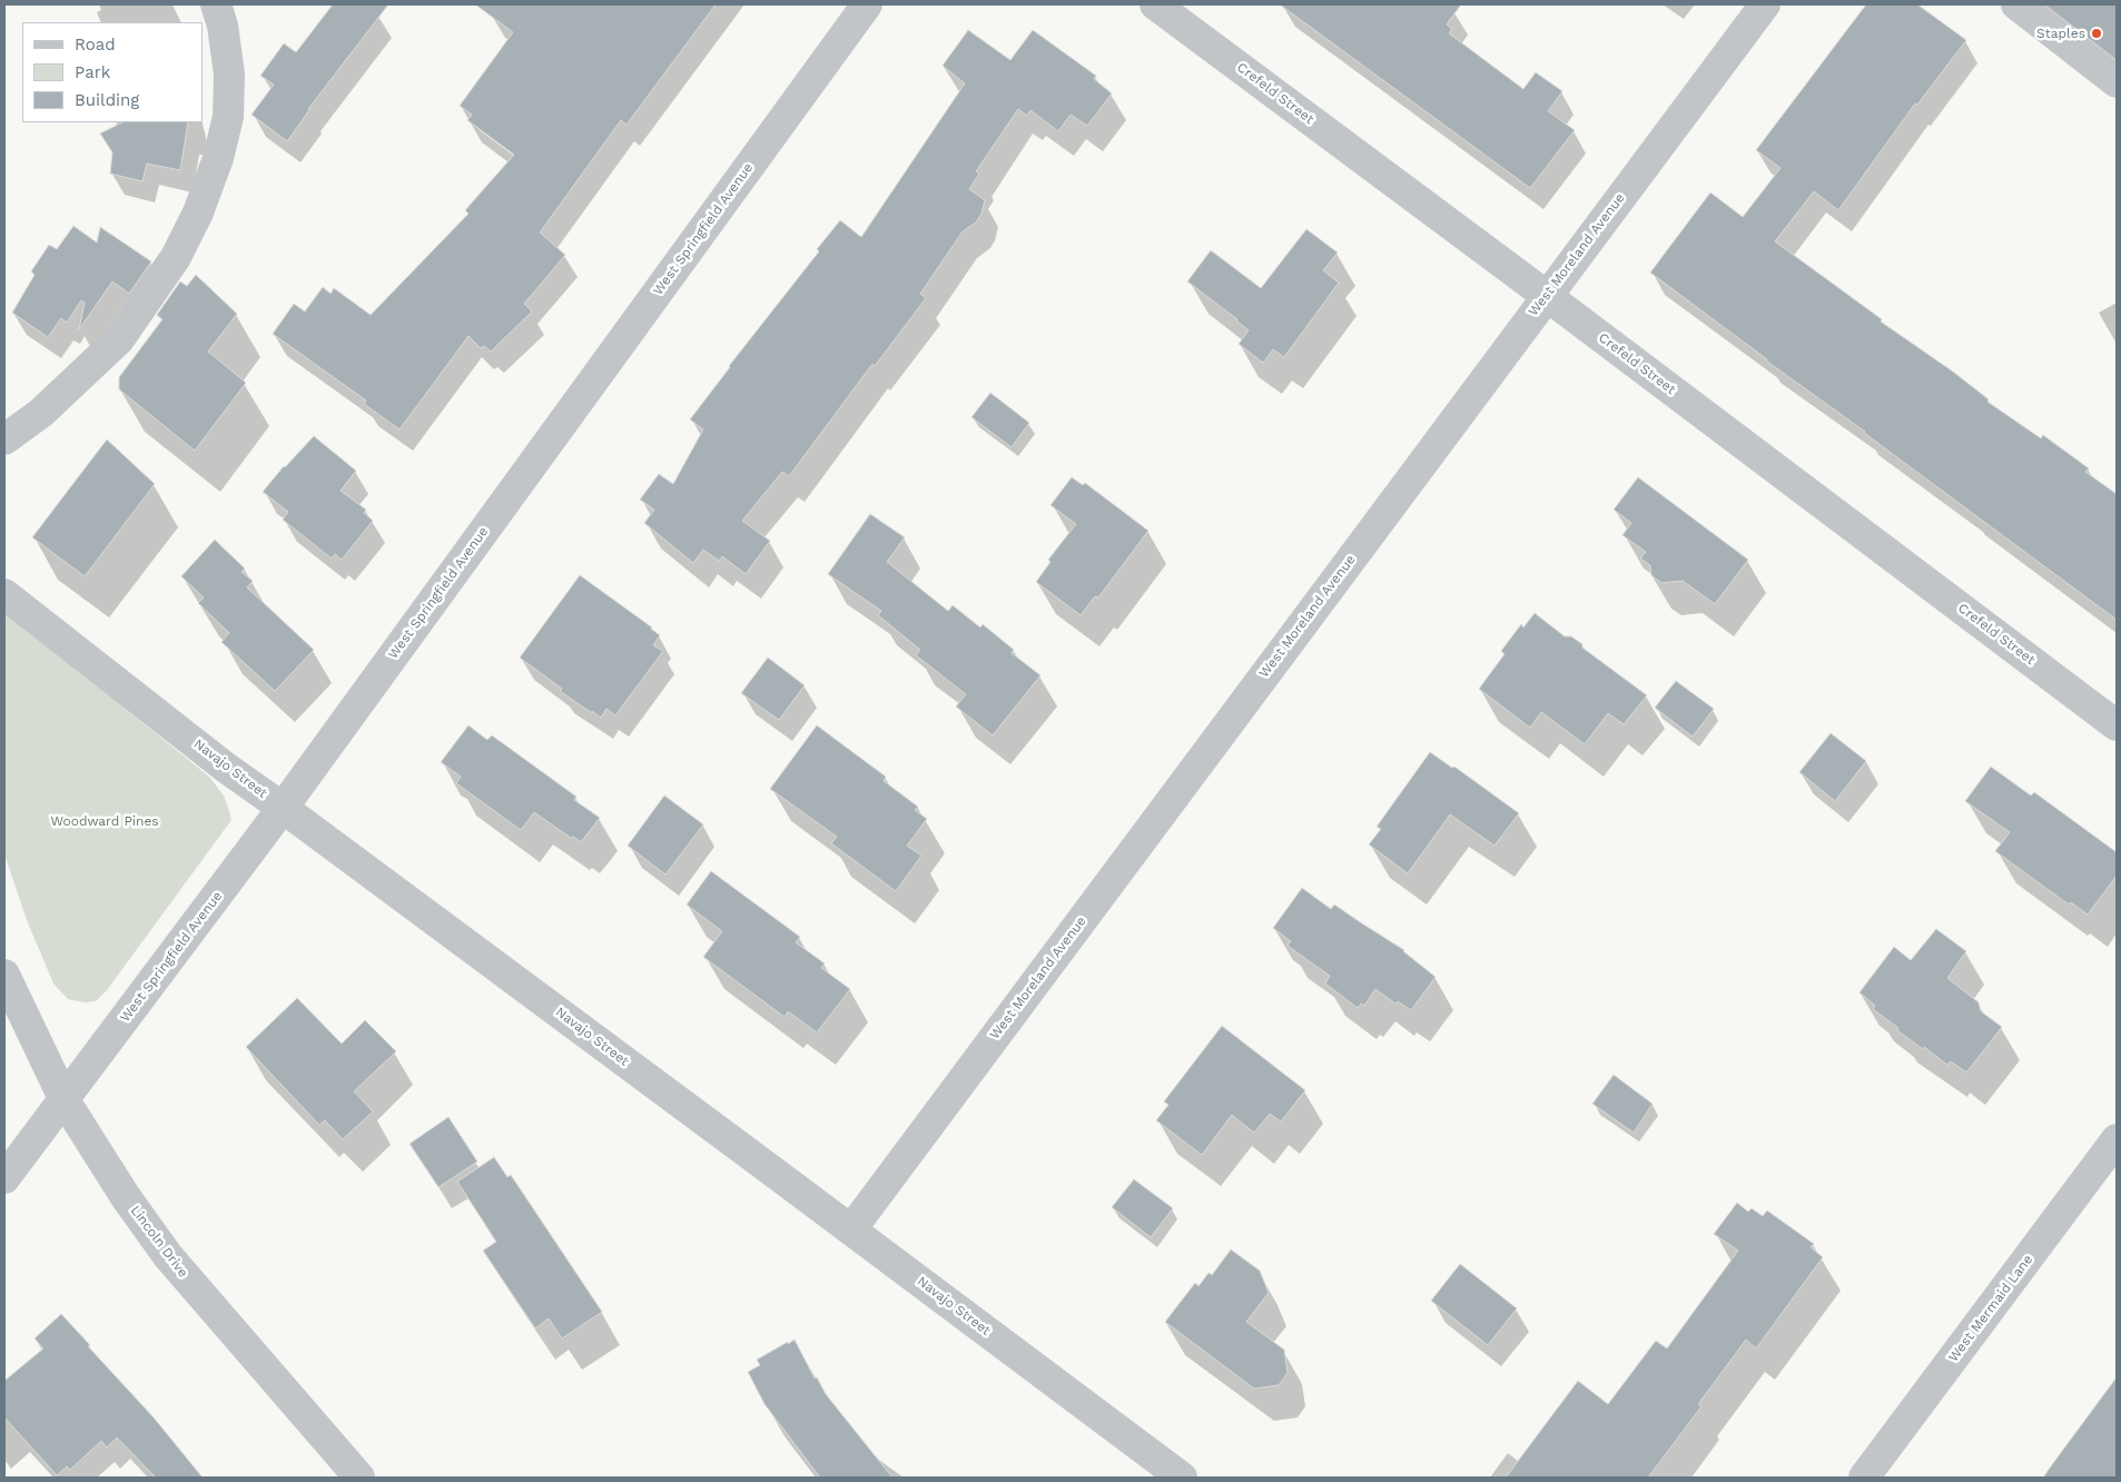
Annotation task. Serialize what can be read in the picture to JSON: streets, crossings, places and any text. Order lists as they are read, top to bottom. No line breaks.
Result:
{"streets":{"street":["Crefeld Street","West Springfield Avenue","West Moreland Avenue","Navajo Street","Lincoln Drive","West Mermaid Lane"]},"crossings":[["Crefeld Street","West Moreland Avenue"],["West Springfield Avenue","Navajo Street"],["West Springfield Avenue","Lincoln Drive"],["West Moreland Avenue","Navajo Street"]],"parks":["Woodward Pines"],"places":["Staples"],"legend":["Road","Park","Building"]}
